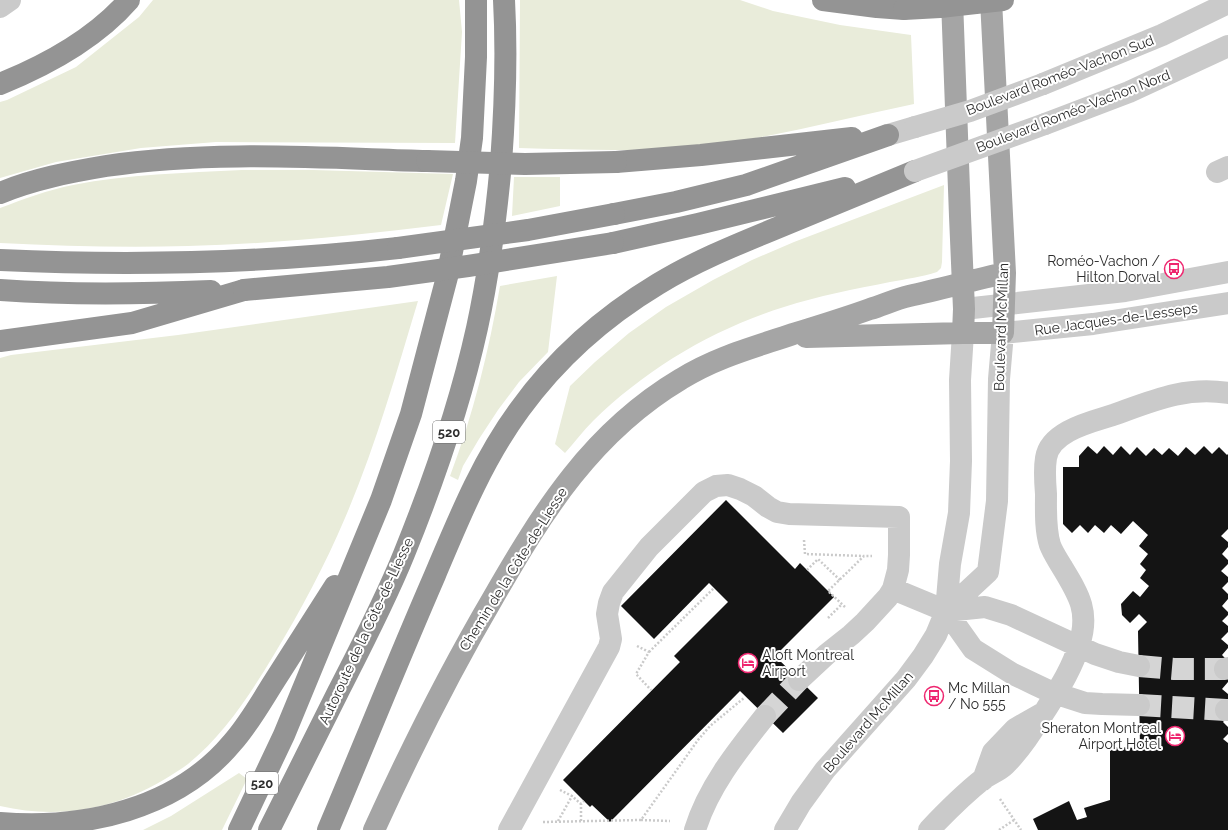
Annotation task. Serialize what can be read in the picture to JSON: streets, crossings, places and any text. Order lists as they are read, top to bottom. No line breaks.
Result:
{"streets":{"highway":["520","Autoroute de la Côte-de-Liesse"],"main road":["Boulevard McMillan","Chemin de la Côte-de-Liesse"],"street":["Boulevard Roméo-Vachon Sud","Boulevard Roméo-Vachon Nord","Rue Jacques-de-Lesseps"]},"crossings":[["Rue Jacques-de-Lesseps","Boulevard McMillan"],["Rue Jacques-de-Lesseps","Chemin de la Côte-de-Liesse"],["Boulevard McMillan","Chemin de la Côte-de-Liesse"]],"places":{"bus stop":["Roméo-Vachon / Hilton Dorval","Mc Millan / No 555"],"hotel":["Aloft Montreal Airport","Sheraton Montreal Airport Hotel"]}}
